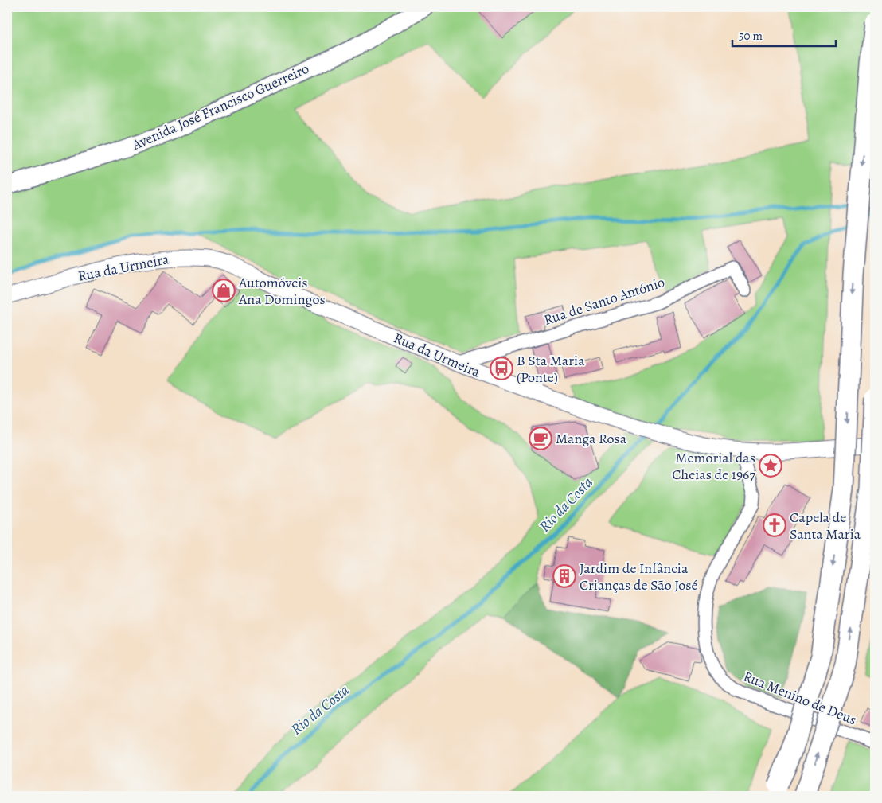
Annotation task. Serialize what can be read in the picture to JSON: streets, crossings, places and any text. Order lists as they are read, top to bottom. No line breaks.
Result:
{"streets":{"main road":["Avenida José Francisco Guerreiro"],"street":["Rua da Urmeira","Rua de Santo António","Rua Menino de Deus"]},"crossings":[["Rua da Urmeira","Rua de Santo António"],["Rua da Urmeira","Rua Menino de Deus"]],"water":["Rio da Costa"],"places":{"shop":["Automóveis Ana Domingos"],"bus stop":["B Sta Maria (Ponte)"],"cafe":["Manga Rosa"],"place":["Memorial das Cheias de 1967"],"church":["Capela de Santa Maria"],"building":["Jardim de Infância Crianças de São José"]},"scale_bar":"50 m"}
